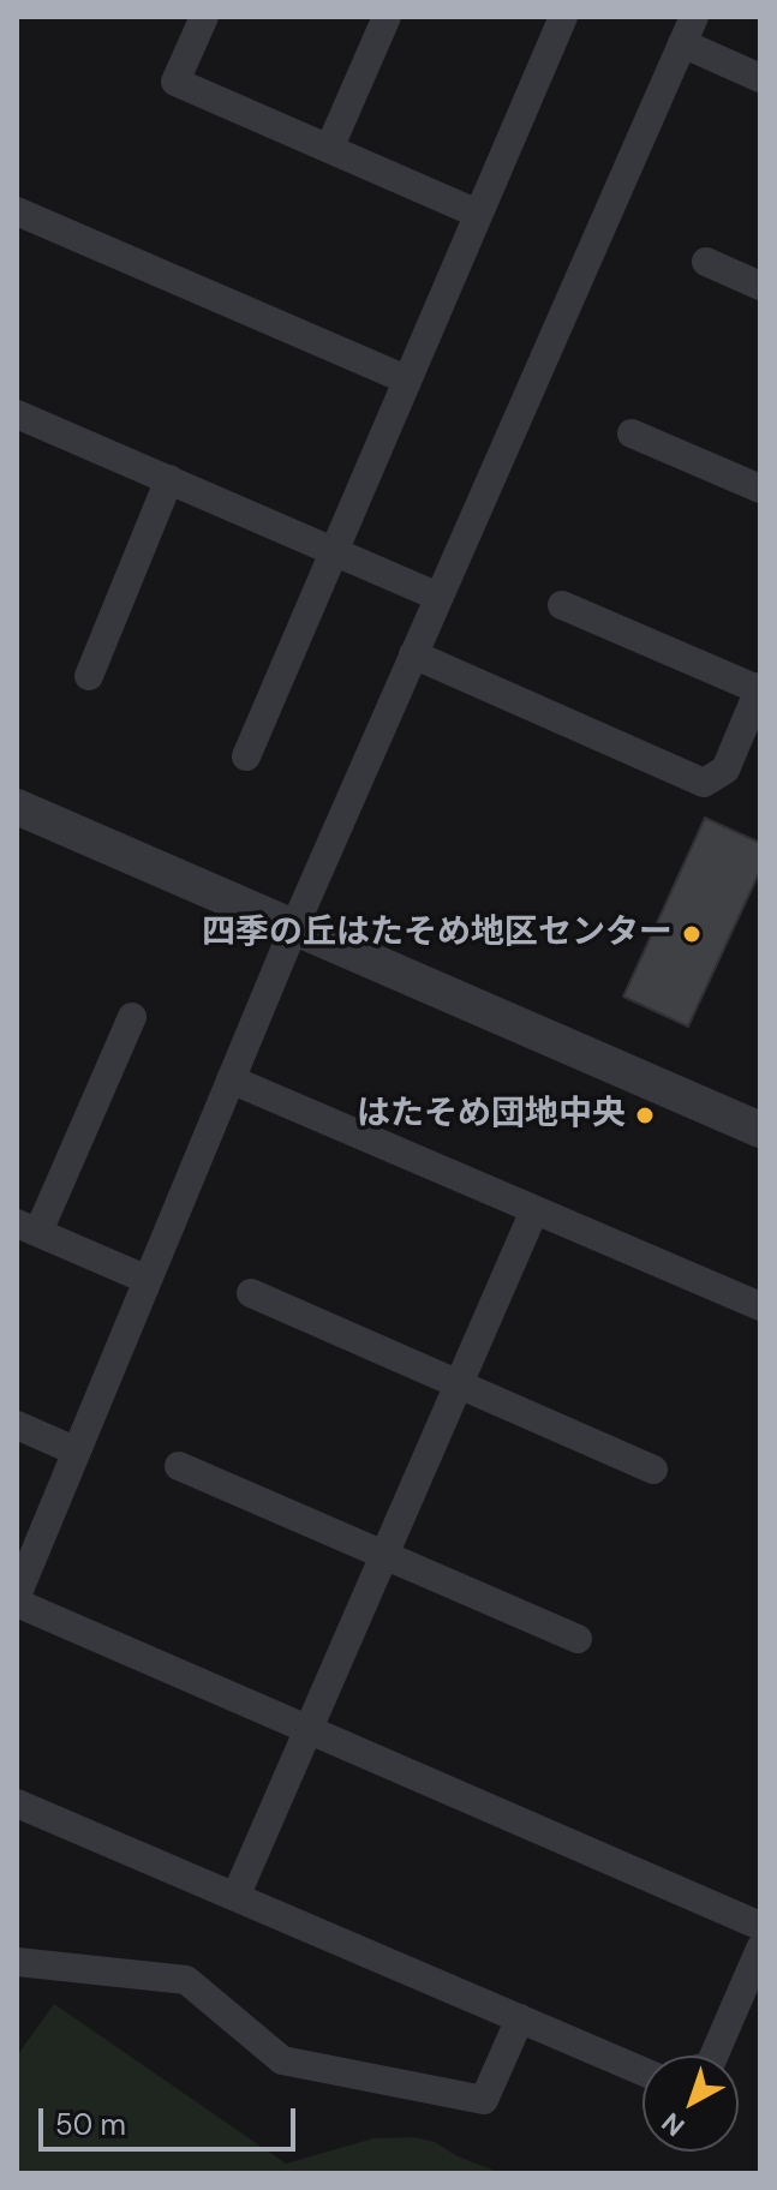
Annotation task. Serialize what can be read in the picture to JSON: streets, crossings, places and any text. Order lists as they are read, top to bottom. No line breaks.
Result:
{"places":["四季の丘はたそめ地区センター","はたそめ団地中央"],"scale_bar":"50 m","north":"bottom left"}
